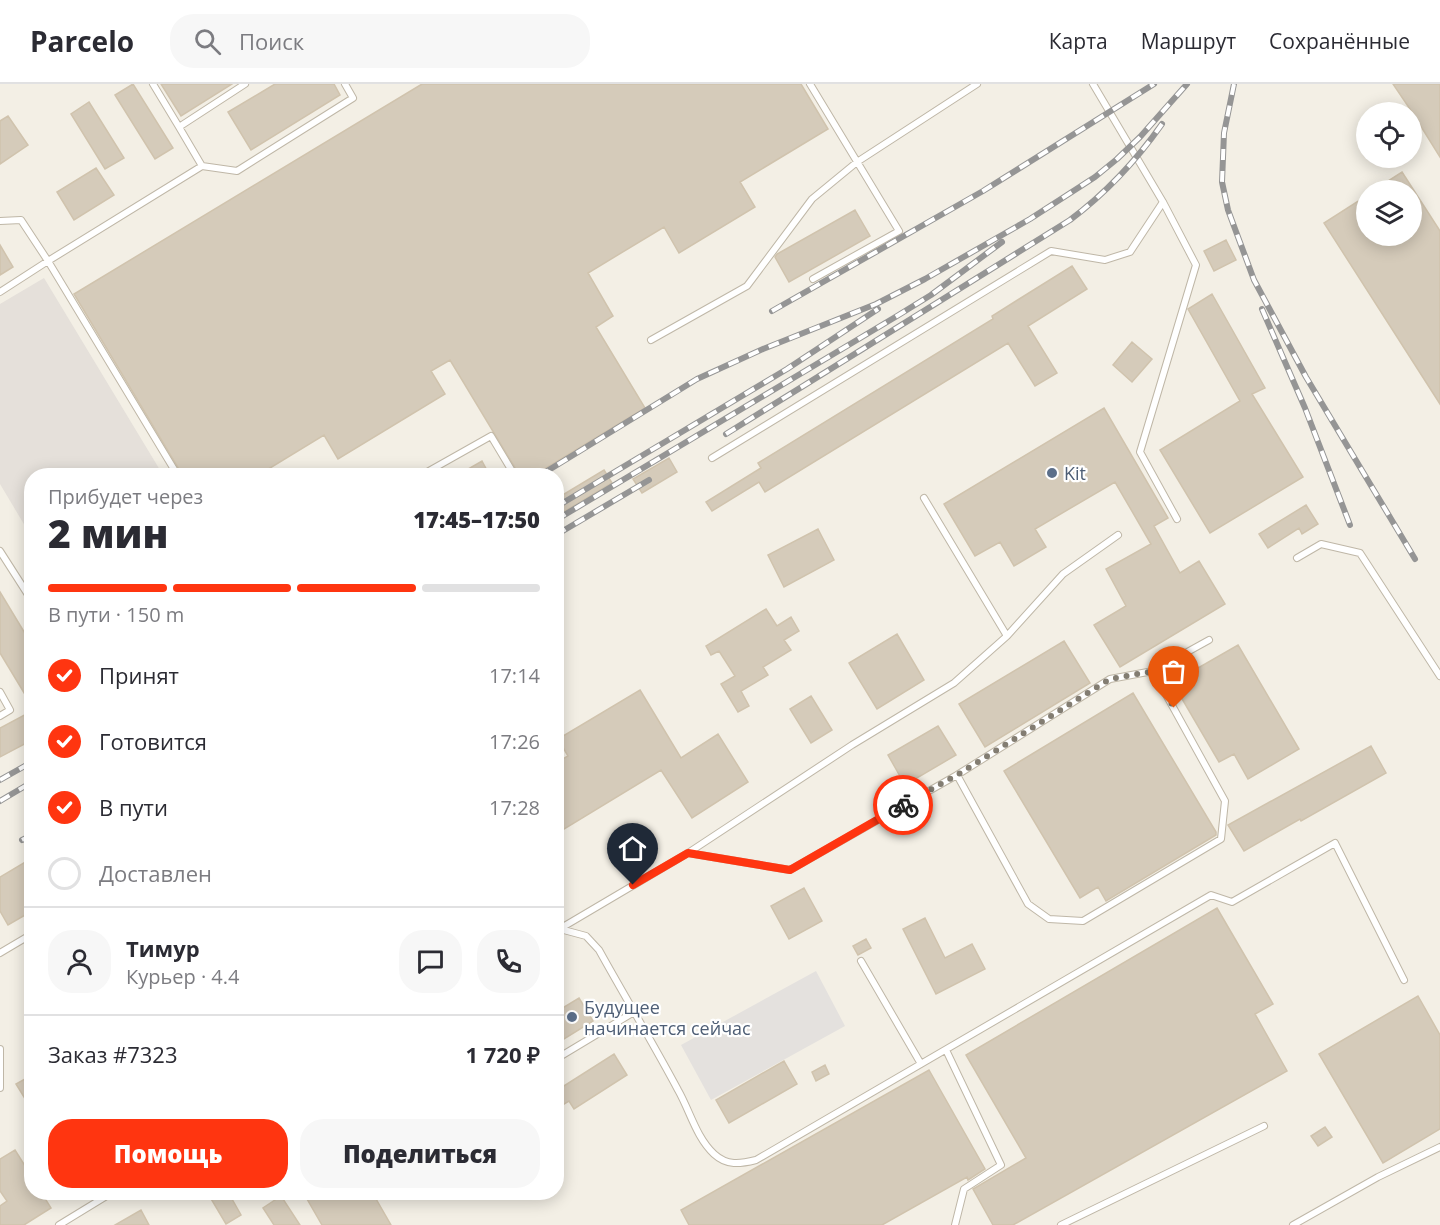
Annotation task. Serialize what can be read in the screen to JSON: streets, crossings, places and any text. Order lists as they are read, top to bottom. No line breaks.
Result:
{"places":["Kit","Будущее начинается сейчас"],"page":{"header":"Parcelo","search":"Поиск","nav":["Карта","Маршрут","Сохранённые"],"heading":["2 мин","Прибудет через","17:45–17:50"],"panel":["Тимур","Курьер · 4.4","Заказ #7323","1 720 ₽"],"bar":"В пути · 150 m","list":[["Принят","17:14"],["Готовится","17:26"],["В пути","17:28"],"Доставлен"],"buttons":["Помощь","Поделиться"]}}
